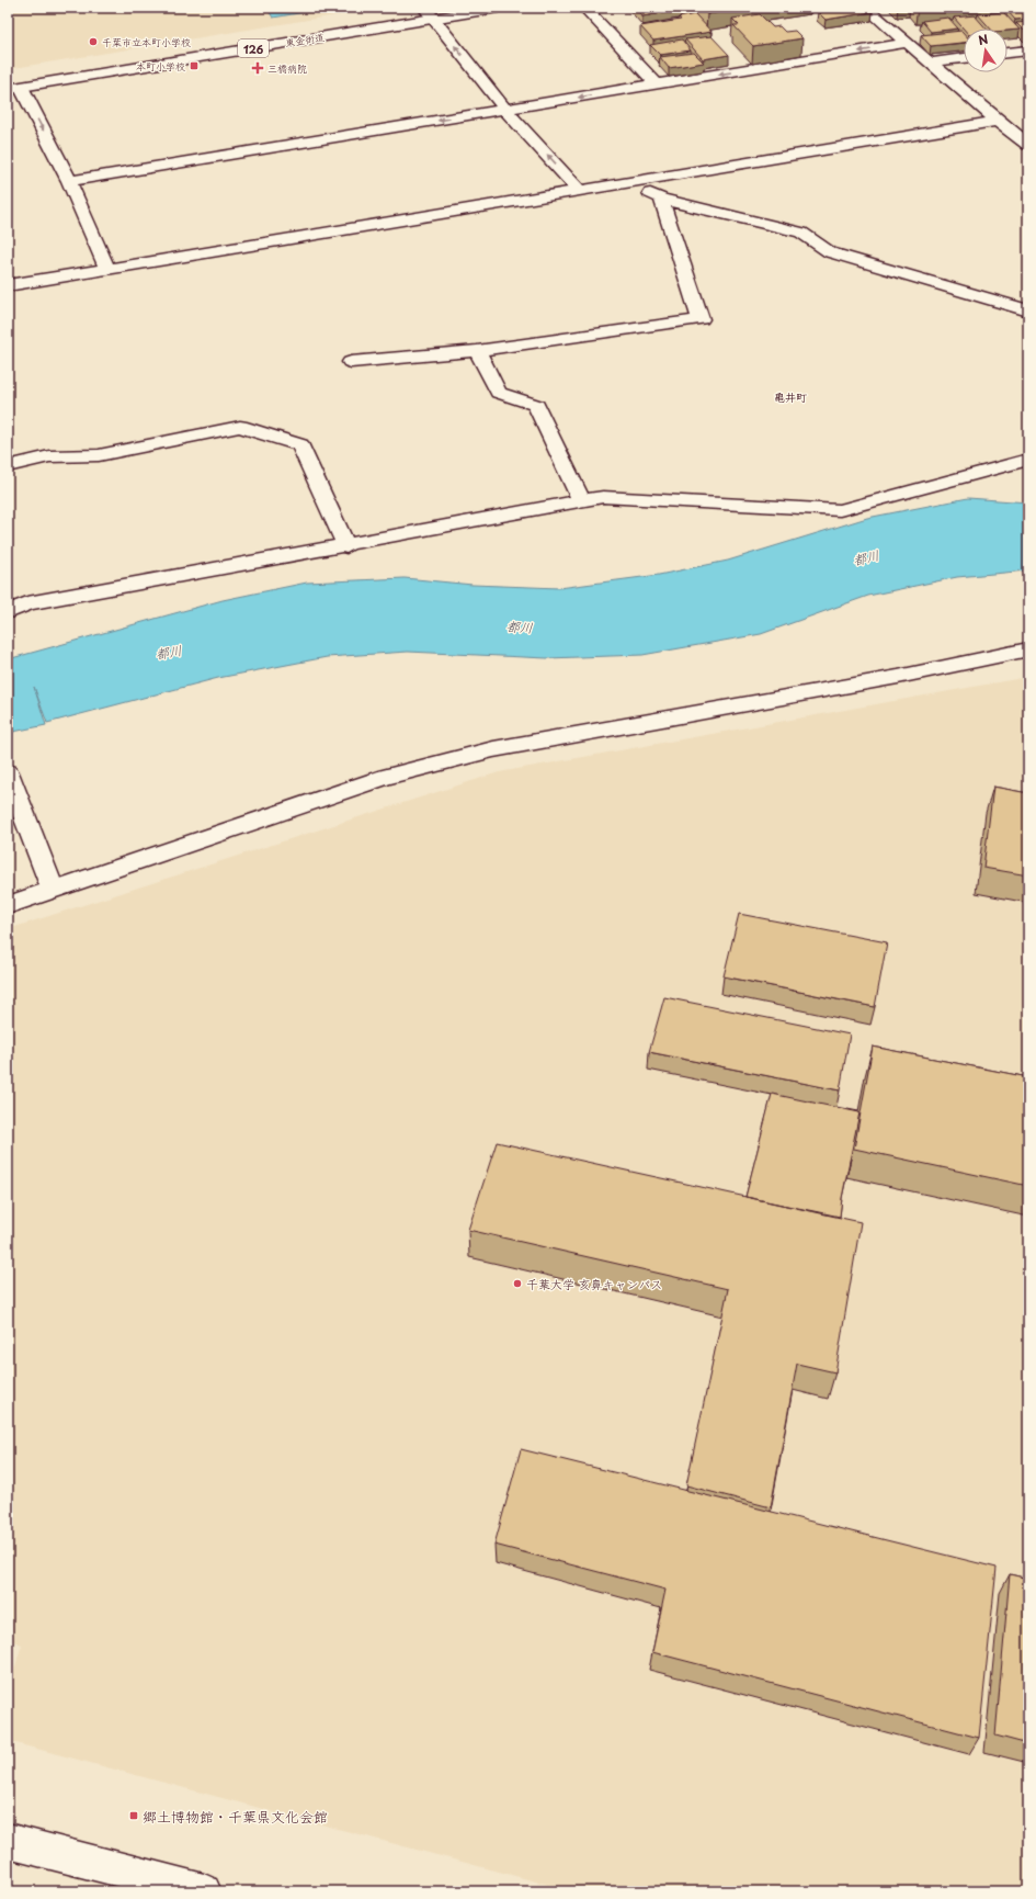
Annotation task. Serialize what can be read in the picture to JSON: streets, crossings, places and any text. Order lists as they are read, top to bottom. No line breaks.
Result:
{"streets":{"main road":["東金街道","126"]},"districts":["亀井町"],"water":["都川"],"places":{"other":["千葉市立本町小学校","千葉大学 亥鼻キャンパス"],"transit":["本町小学校","郷土博物館・千葉県文化会館"],"health":["三橋病院"]},"north":"top"}
